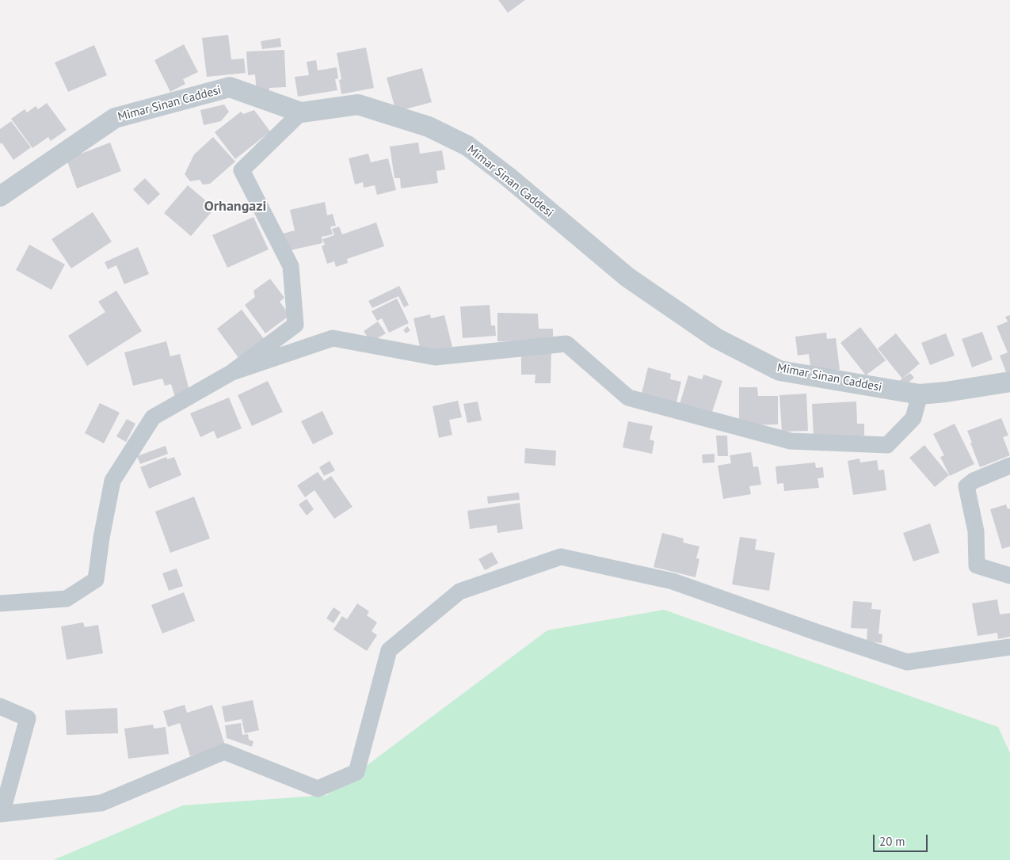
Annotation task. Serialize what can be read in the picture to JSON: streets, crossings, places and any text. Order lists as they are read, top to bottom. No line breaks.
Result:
{"streets":{"street":["Mimar Sinan Caddesi"]},"districts":["Orhangazi"],"scale_bar":"20 m"}
